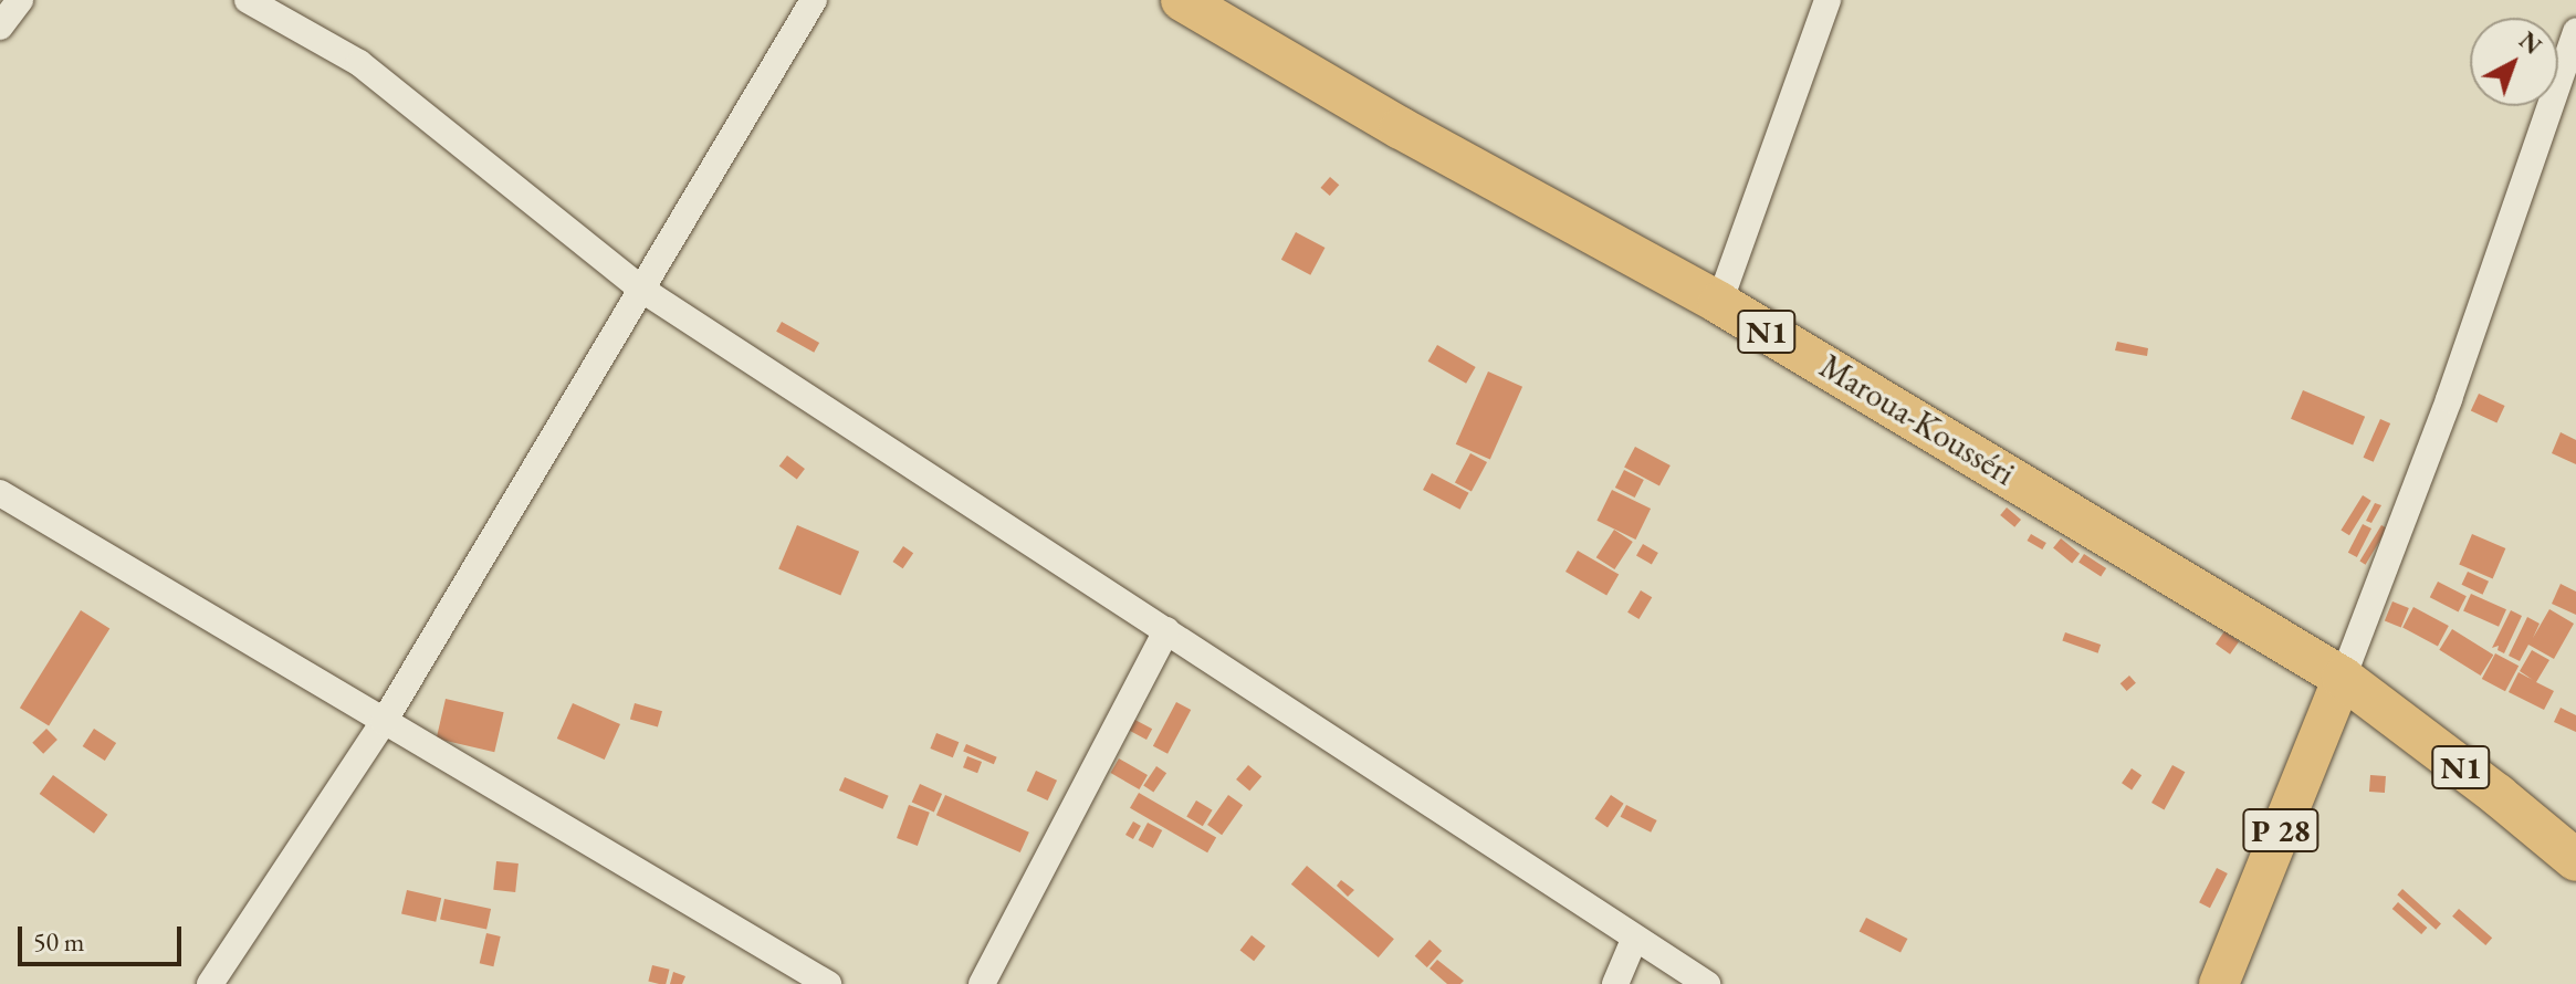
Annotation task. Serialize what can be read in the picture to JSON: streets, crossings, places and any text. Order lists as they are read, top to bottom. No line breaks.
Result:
{"streets":{"highway":["N1","Maroua-Kousséri"],"main road":["P 28"]},"crossings":[["Maroua-Kousséri","P 28"]],"scale_bar":"50 m","north":"top right"}
